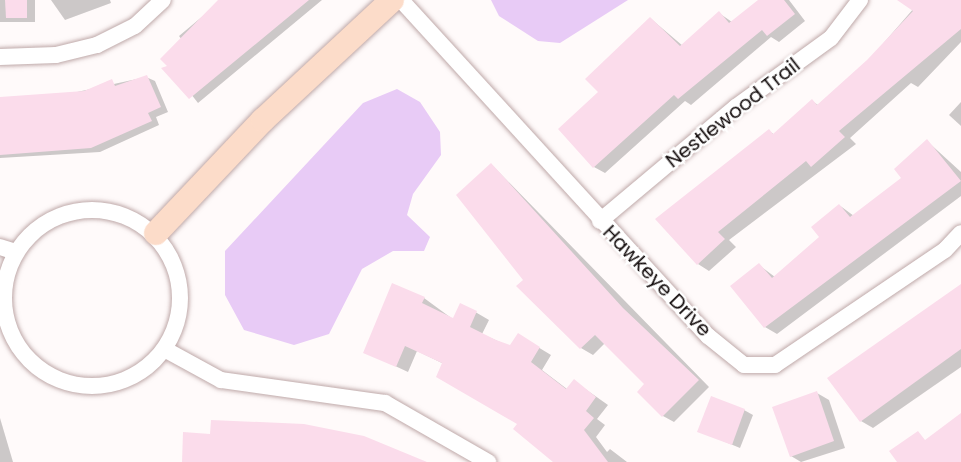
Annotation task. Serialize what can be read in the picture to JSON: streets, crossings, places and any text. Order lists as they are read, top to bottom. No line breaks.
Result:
{"streets":{"street":["Nestlewood Trail","Hawkeye Drive"]},"crossings":[["Nestlewood Trail","Hawkeye Drive"]]}
